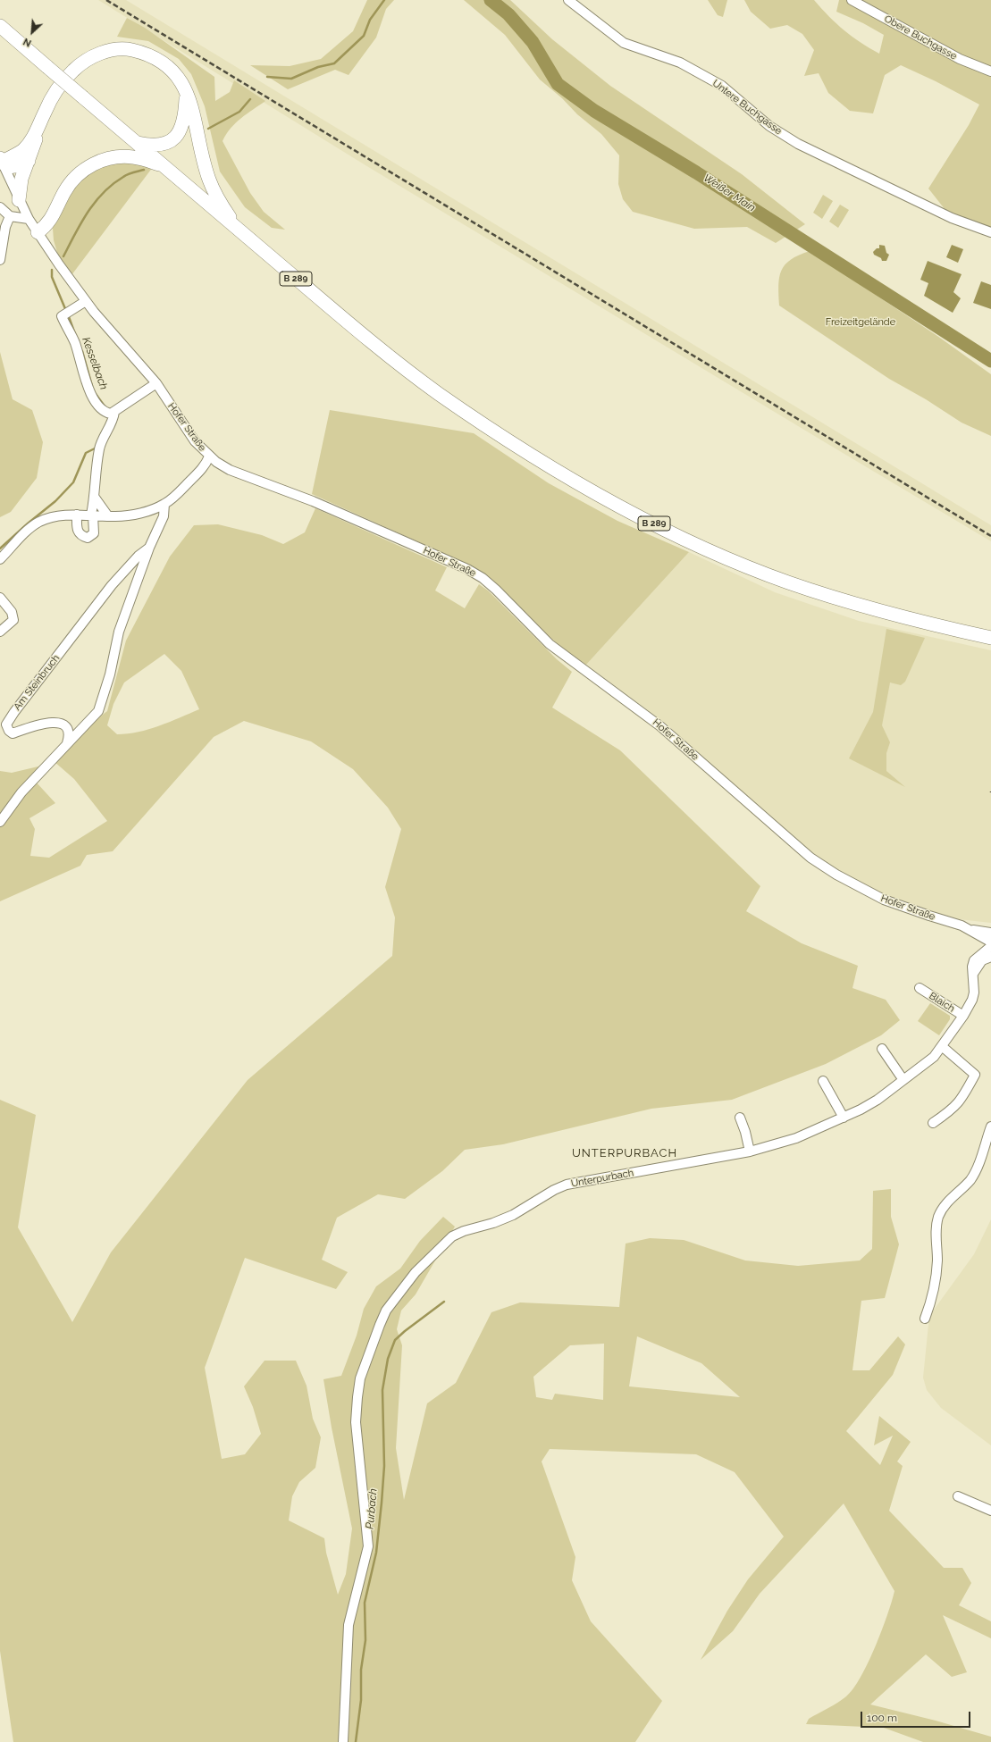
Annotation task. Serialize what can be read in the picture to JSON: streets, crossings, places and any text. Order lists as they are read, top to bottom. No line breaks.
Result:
{"streets":{"highway":["B 289"],"street":["Obere Buchgasse","Untere Buchgasse","Hofer Straße","Am Steinbruch","Blaich","Unterpurbach"]},"crossings":[["Hofer Straße","Blaich"],["Blaich","Unterpurbach"]],"districts":["UNTERPURBACH"],"water":["Weißer Main","Kesselbach","Purbach"],"parks":["Freizeitgelände"],"scale_bar":"100 m","north":"bottom left"}
